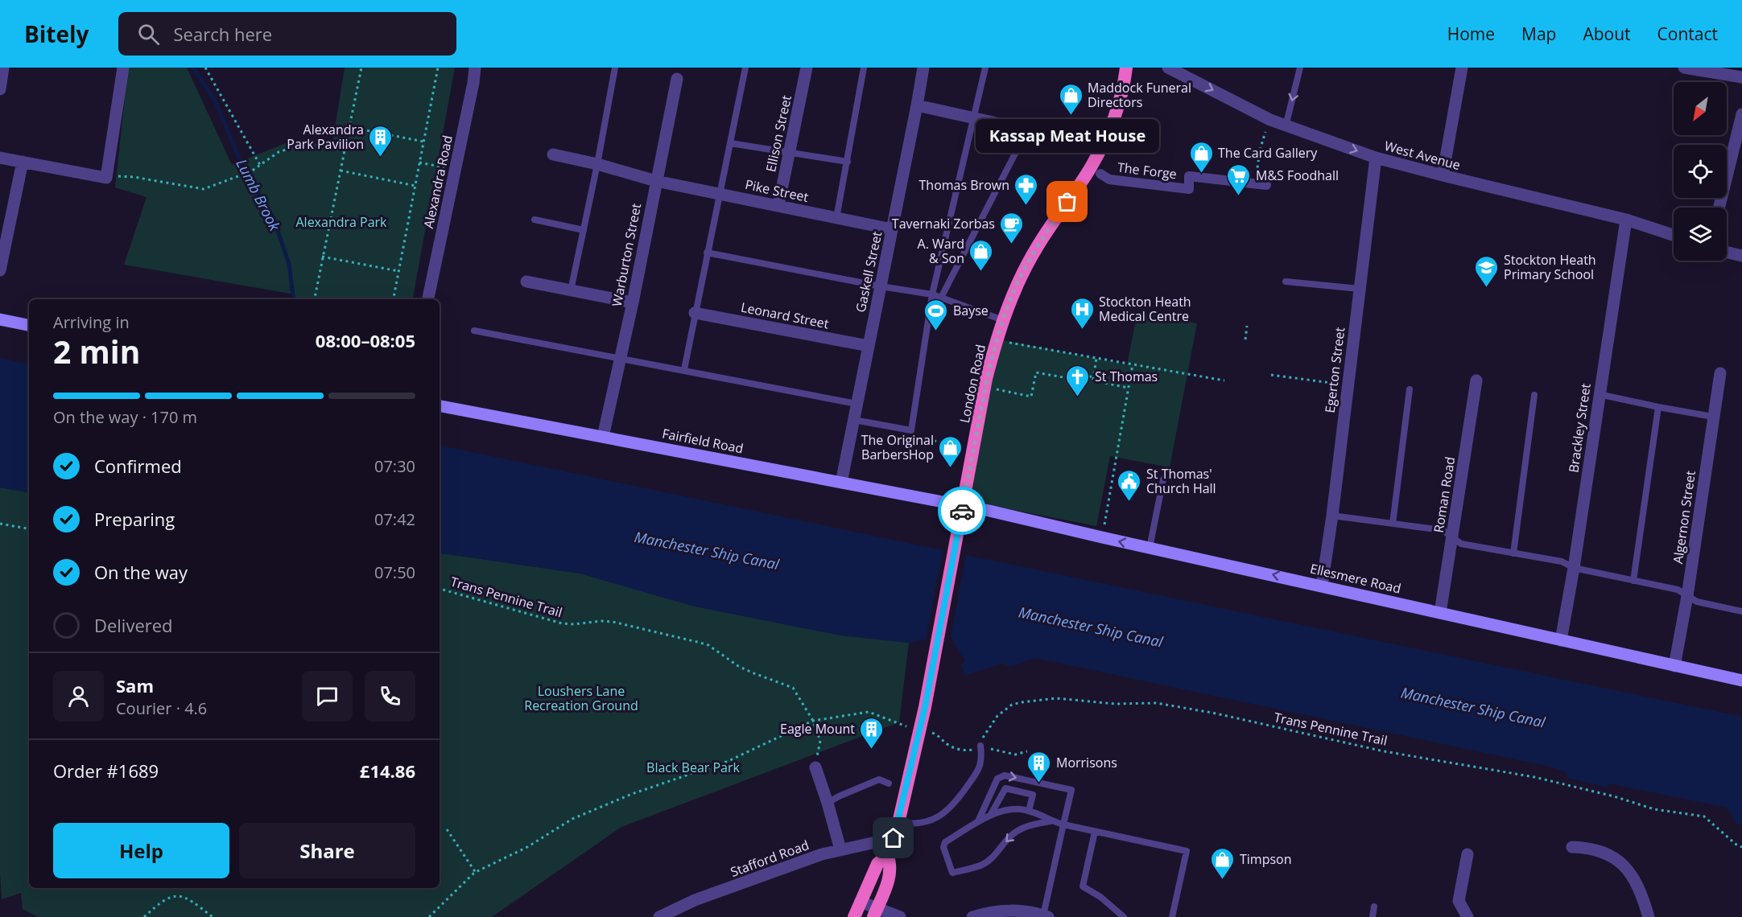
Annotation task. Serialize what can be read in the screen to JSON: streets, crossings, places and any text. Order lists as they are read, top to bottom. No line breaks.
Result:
{"streets":{"highway":["London Road"],"main road":["Fairfield Road","Ellesmere Road"],"street":["Ellison Street","West Avenue","The Forge","Alexandra Road","Pike Street","Warburton Street","Gaskell Street","Leonard Street","Egerton Street","Brackley Street","Roman Road","Algernon Street","Stafford Road"],"path":["Trans Pennine Trail"]},"crossings":[["Ellison Street","Pike Street"],["West Avenue","Egerton Street"],["West Avenue","Brackley Street"],["Pike Street","Warburton Street"],["Pike Street","Gaskell Street"],["Warburton Street","Fairfield Road"],["Gaskell Street","Leonard Street"],["Gaskell Street","Fairfield Road"],["Egerton Street","Ellesmere Road"],["London Road","Fairfield Road"],["London Road","Ellesmere Road"],["London Road","Stafford Road"],["Brackley Street","Ellesmere Road"],["Fairfield Road","Ellesmere Road"],["Roman Road","Ellesmere Road"],["Algernon Street","Ellesmere Road"]],"one_way":["West Avenue"],"water":["Lumb Brook","Manchester Ship Canal"],"parks":["Alexandra Park","Loushers Lane Recreation Ground","Black Bear Park"],"places":{"shop":["Maddock Funeral Directors","The Card Gallery","A. Ward & Son","The Original BarbersHop","Timpson"],"building":["Alexandra Park Pavilion","Eagle Mount","Morrisons"],"supermarket":["M&S Foodhall"],"other":["Kassap Meat House"],"pharmacy":["Thomas Brown"],"cafe":["Tavernaki Zorbas"],"school or university":["Stockton Heath Primary School"],"hospital":["Stockton Heath Medical Centre"],"sports":["Bayse"],"church":["St Thomas"],"public building":["St Thomas' Church Hall"]},"north":"bottom left","page":{"header":"Bitely","search":"Search here","nav":["Home","Map","About","Contact"],"bubble":"Kassap Meat House","heading":["2 min","Arriving in","08:00–08:05"],"panel":["Sam","Courier · 4.6","Order #1689","£14.86"],"bar":"On the way · 170 m","list":[["Confirmed","07:30"],["Preparing","07:42"],["On the way","07:50"],"Delivered"],"buttons":["Help","Share"]}}
